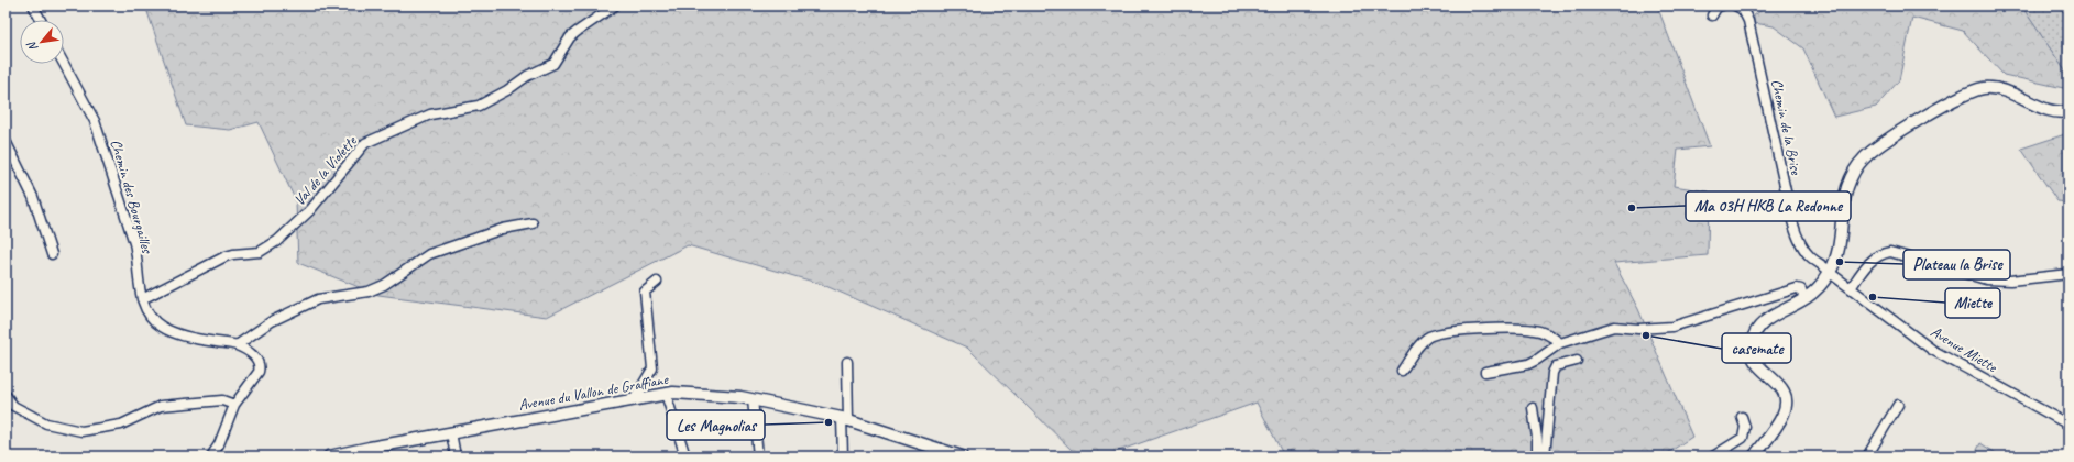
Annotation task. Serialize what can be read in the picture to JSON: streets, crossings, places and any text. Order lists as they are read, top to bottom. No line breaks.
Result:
{"streets":{"street":["Chemin de la Brise","Val de la Violette","Chemin des Bourgailles","Avenue Miette","Avenue du Vallon de Graffiane"]},"crossings":[["Chemin de la Brise","Avenue Miette"],["Val de la Violette","Chemin des Bourgailles"]],"places":["Ma 03H HKB La Redonne","Plateau la Brise","Miette","casemate","Les Magnolias"],"north":"bottom left"}
